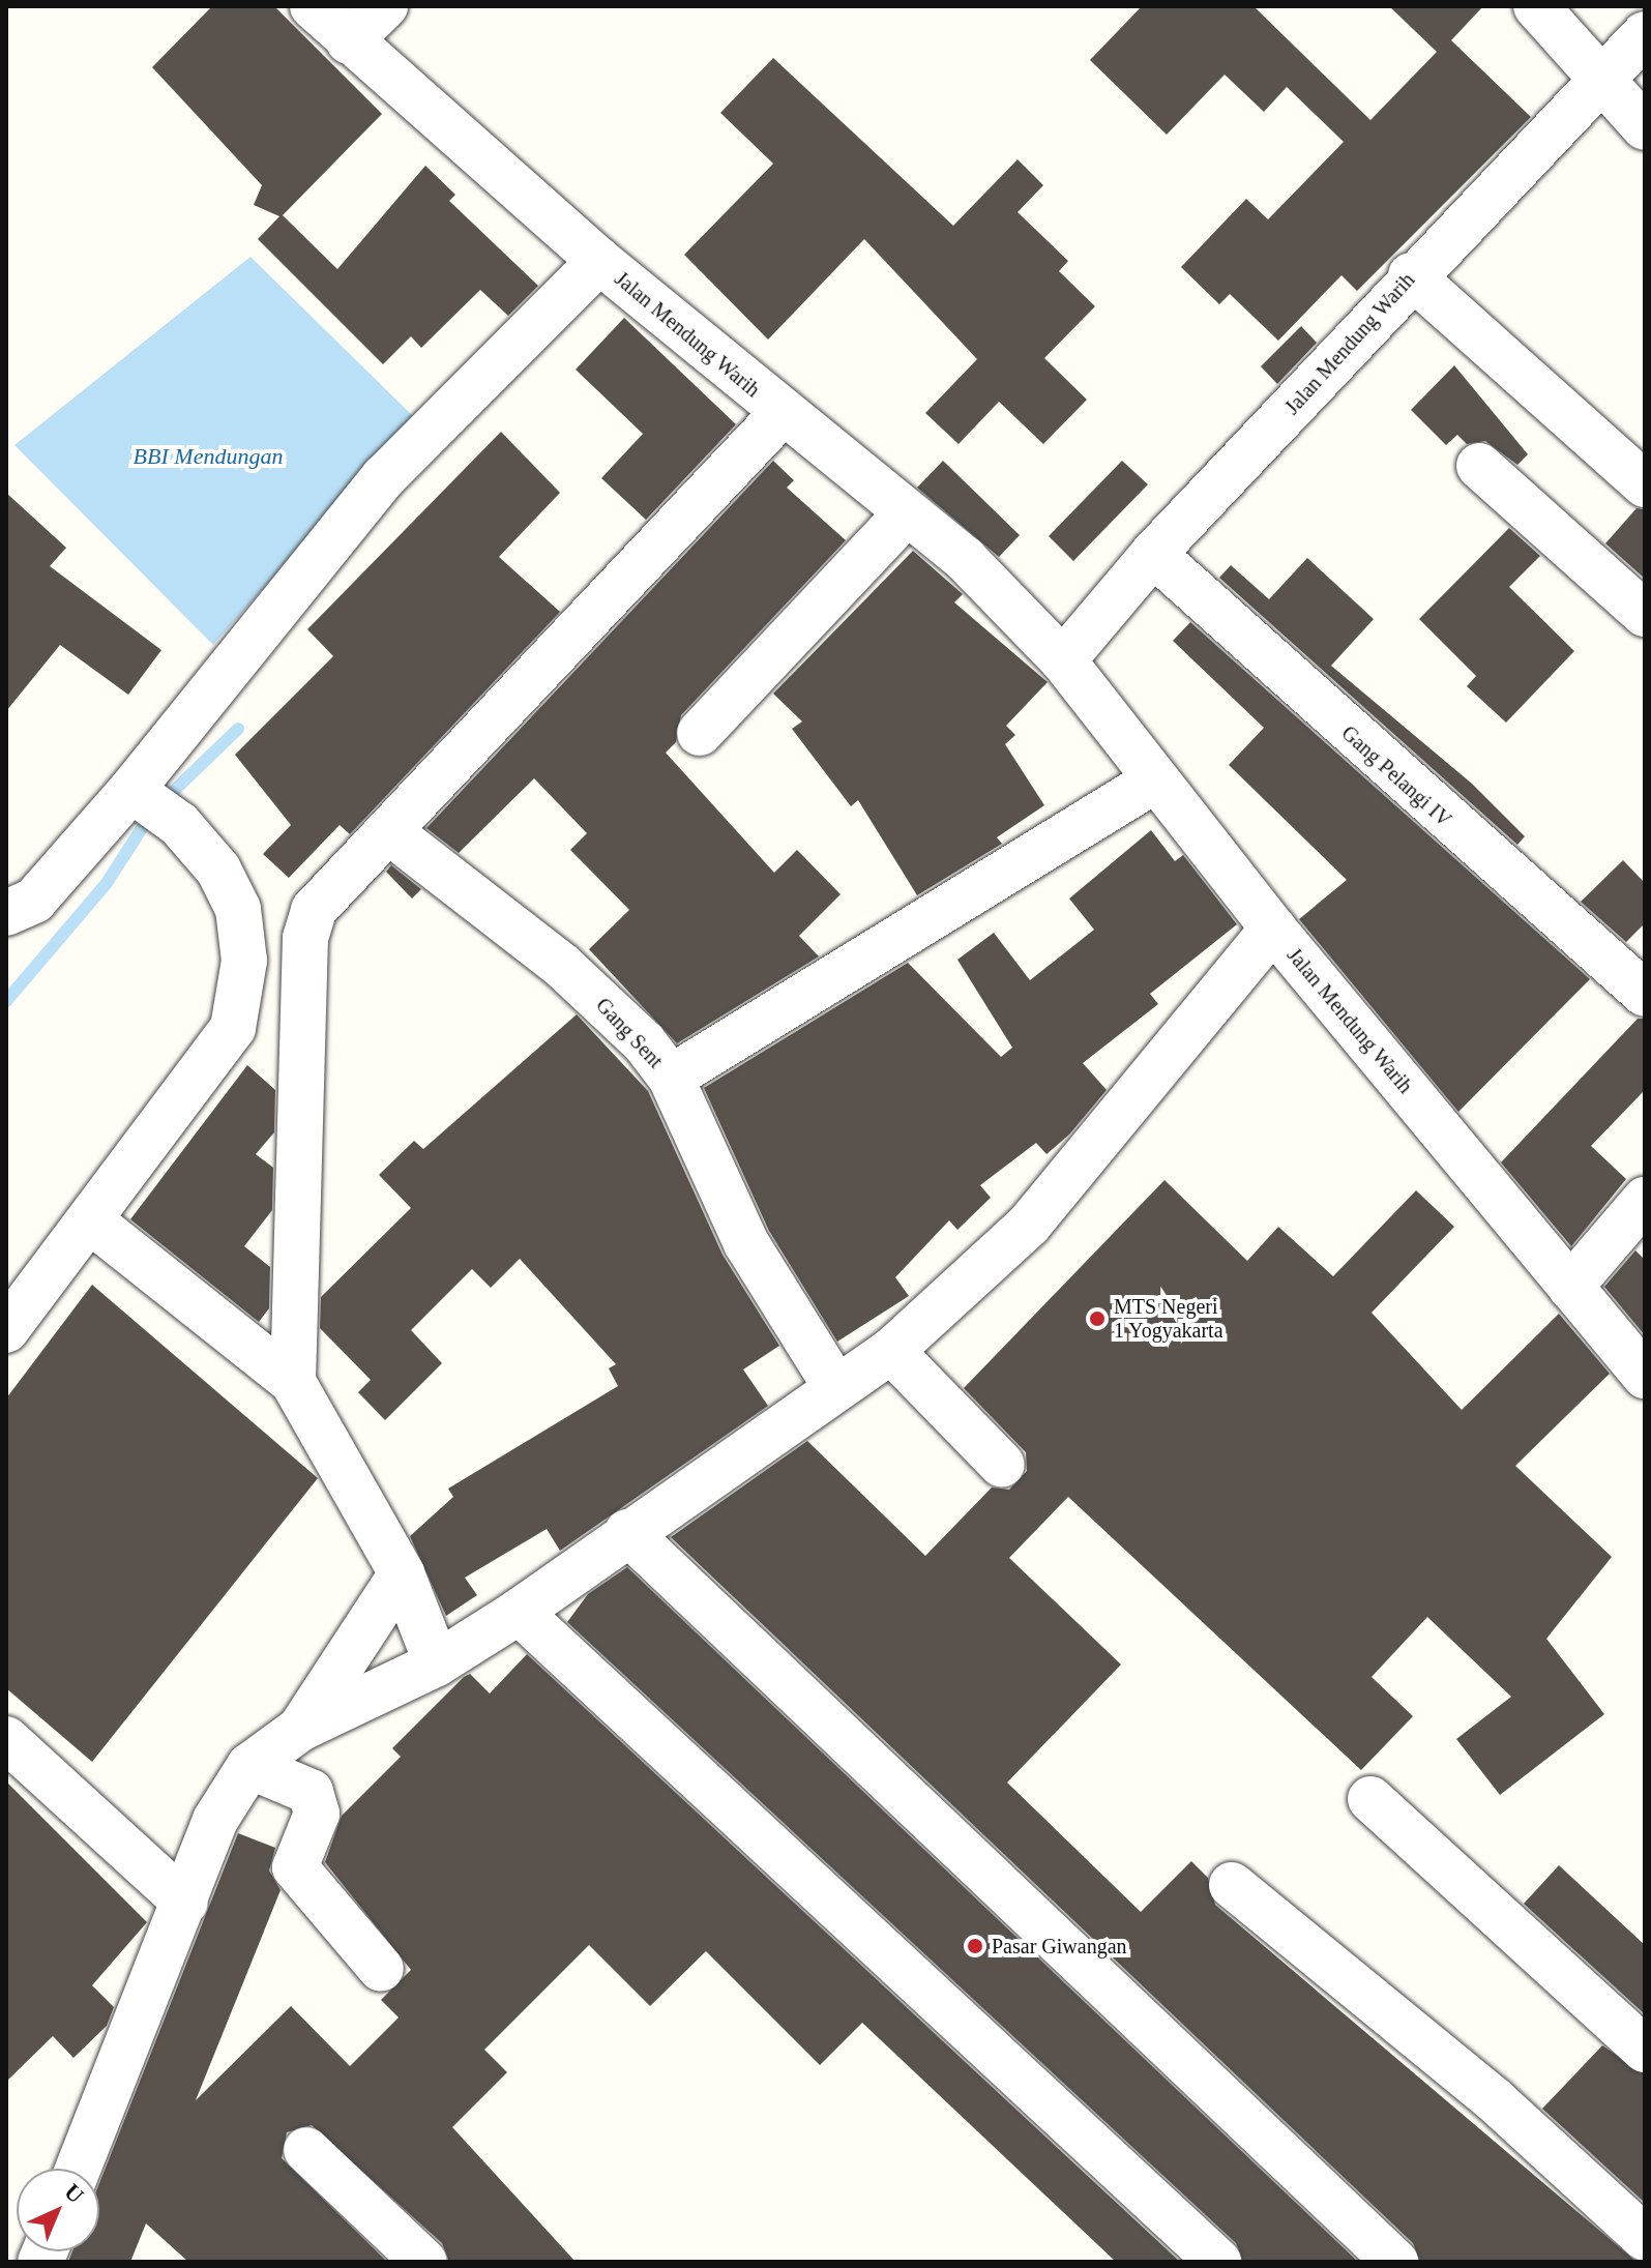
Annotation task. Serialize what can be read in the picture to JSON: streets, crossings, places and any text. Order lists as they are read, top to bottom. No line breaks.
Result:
{"streets":{"street":["Jalan Mendung Warih","Gang Pelangi IV","Gang Sent"]},"crossings":[["Jalan Mendung Warih","Gang Pelangi IV"]],"water":["BBI Mendungan"],"places":["MTS Negeri 1 Yogyakarta","Pasar Giwangan"],"north":"top right"}
